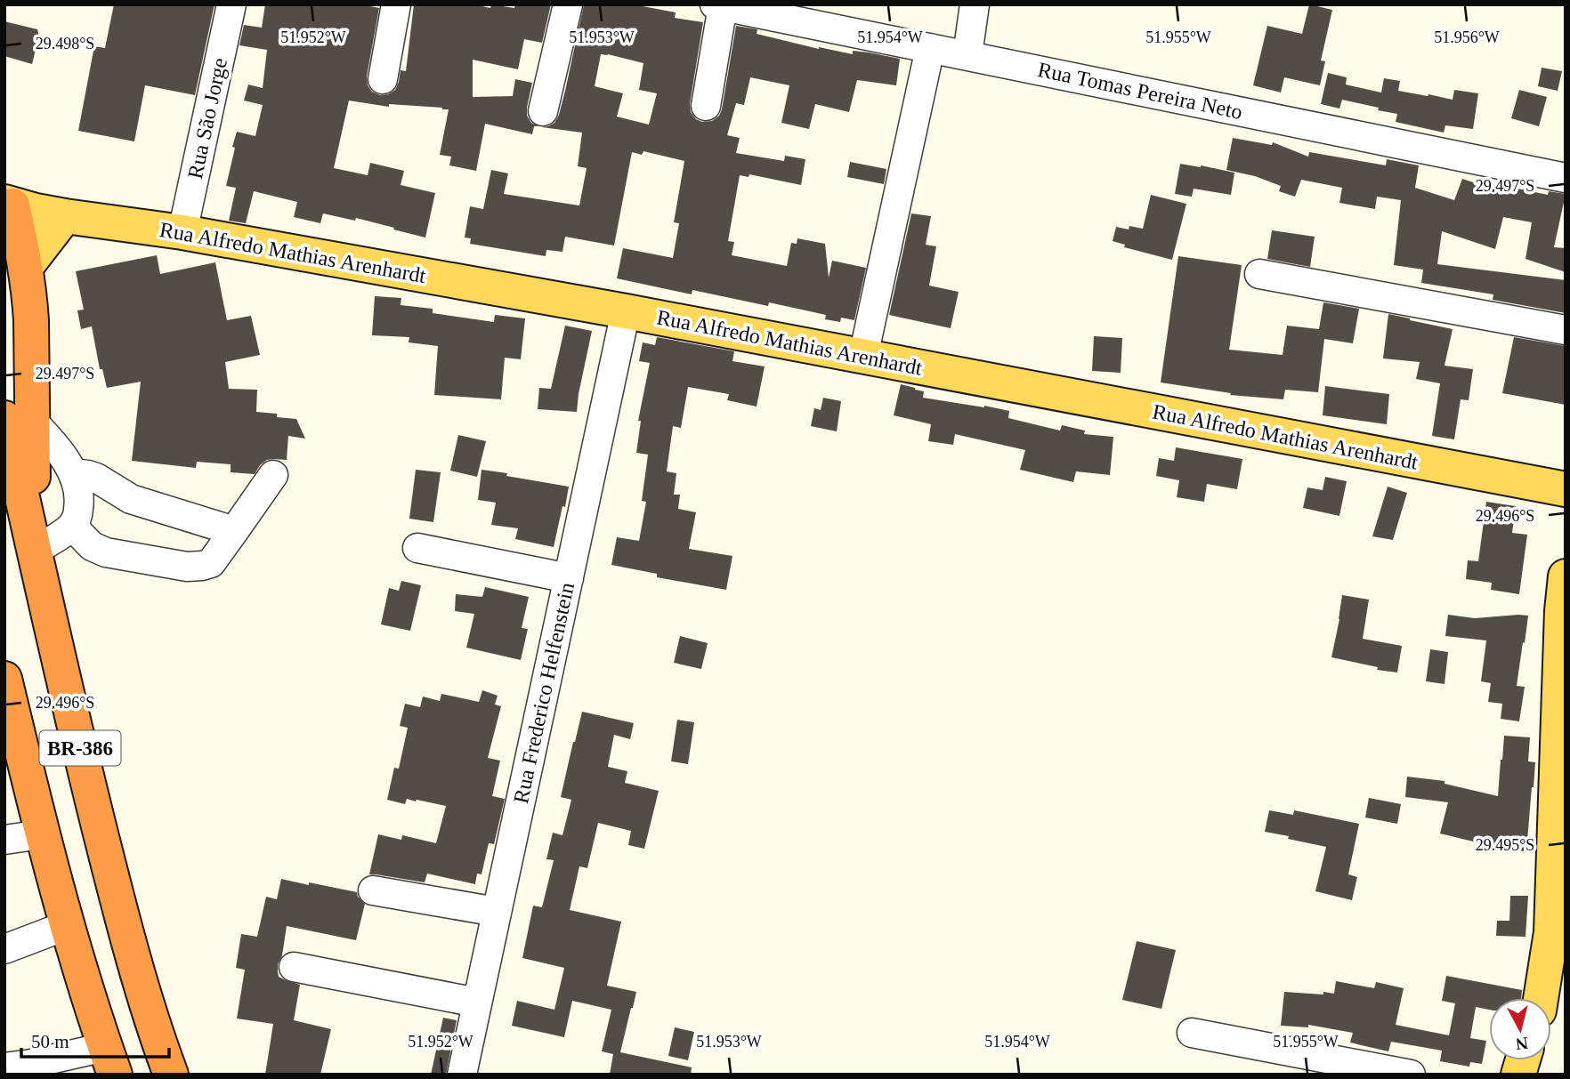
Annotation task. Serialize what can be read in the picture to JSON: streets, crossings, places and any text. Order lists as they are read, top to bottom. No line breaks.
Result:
{"streets":{"highway":["BR-386"],"main road":["Rua Alfredo Mathias Arenhardt"],"street":["Rua Tomas Pereira Neto","Rua São Jorge","Rua Frederico Helfenstein"]},"crossings":[["Rua São Jorge","Rua Alfredo Mathias Arenhardt"],["Rua Alfredo Mathias Arenhardt","Rua Frederico Helfenstein"]],"scale_bar":"50 m","north":"bottom","coordinates":["51.952°W","51.953°W","51.954°W","51.955°W","51.956°W","29.498°S","29.497°S","29.496°S","29.495°S"]}
